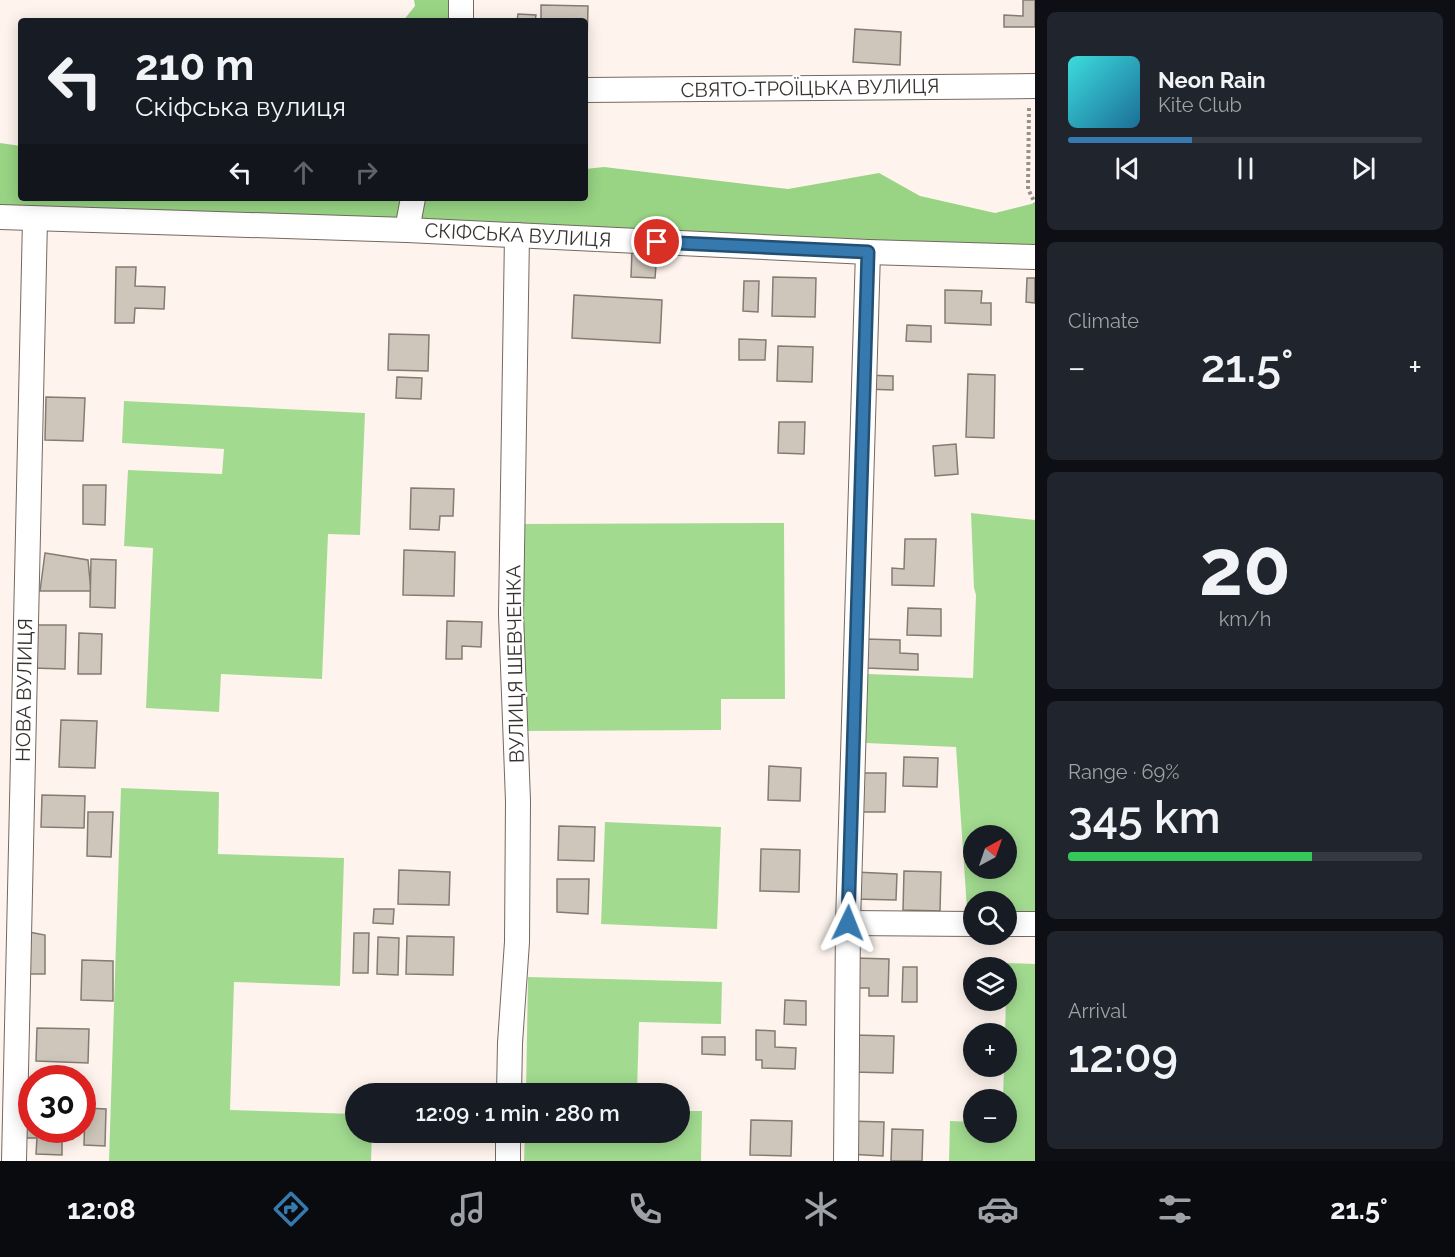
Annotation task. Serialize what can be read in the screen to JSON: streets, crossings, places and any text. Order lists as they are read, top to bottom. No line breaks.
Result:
{"streets":{"street":["СВЯТО-ТРОЇЦЬКА ВУЛИЦЯ","СКІФСЬКА ВУЛИЦЯ","ВУЛИЦЯ ШЕВЧЕНКА","НОВА ВУЛИЦЯ"]},"crossings":[["СКІФСЬКА ВУЛИЦЯ","ВУЛИЦЯ ШЕВЧЕНКА"],["СКІФСЬКА ВУЛИЦЯ","НОВА ВУЛИЦЯ"]],"north":"top right","page":{"turn":["210 m","Скіфська вулиця"],"song":["Neon Rain","Kite Club"],"tile":["Climate",["20","km/h"],["Range · 69%","345 km"],["Arrival","12:09"]],"heat":["−","21.5°","+"],"map_buttons":["+","−"],"limit":"30","trip":"12:09 · 1 min · 280 m","tabs":["12:08","21.5°"]}}
